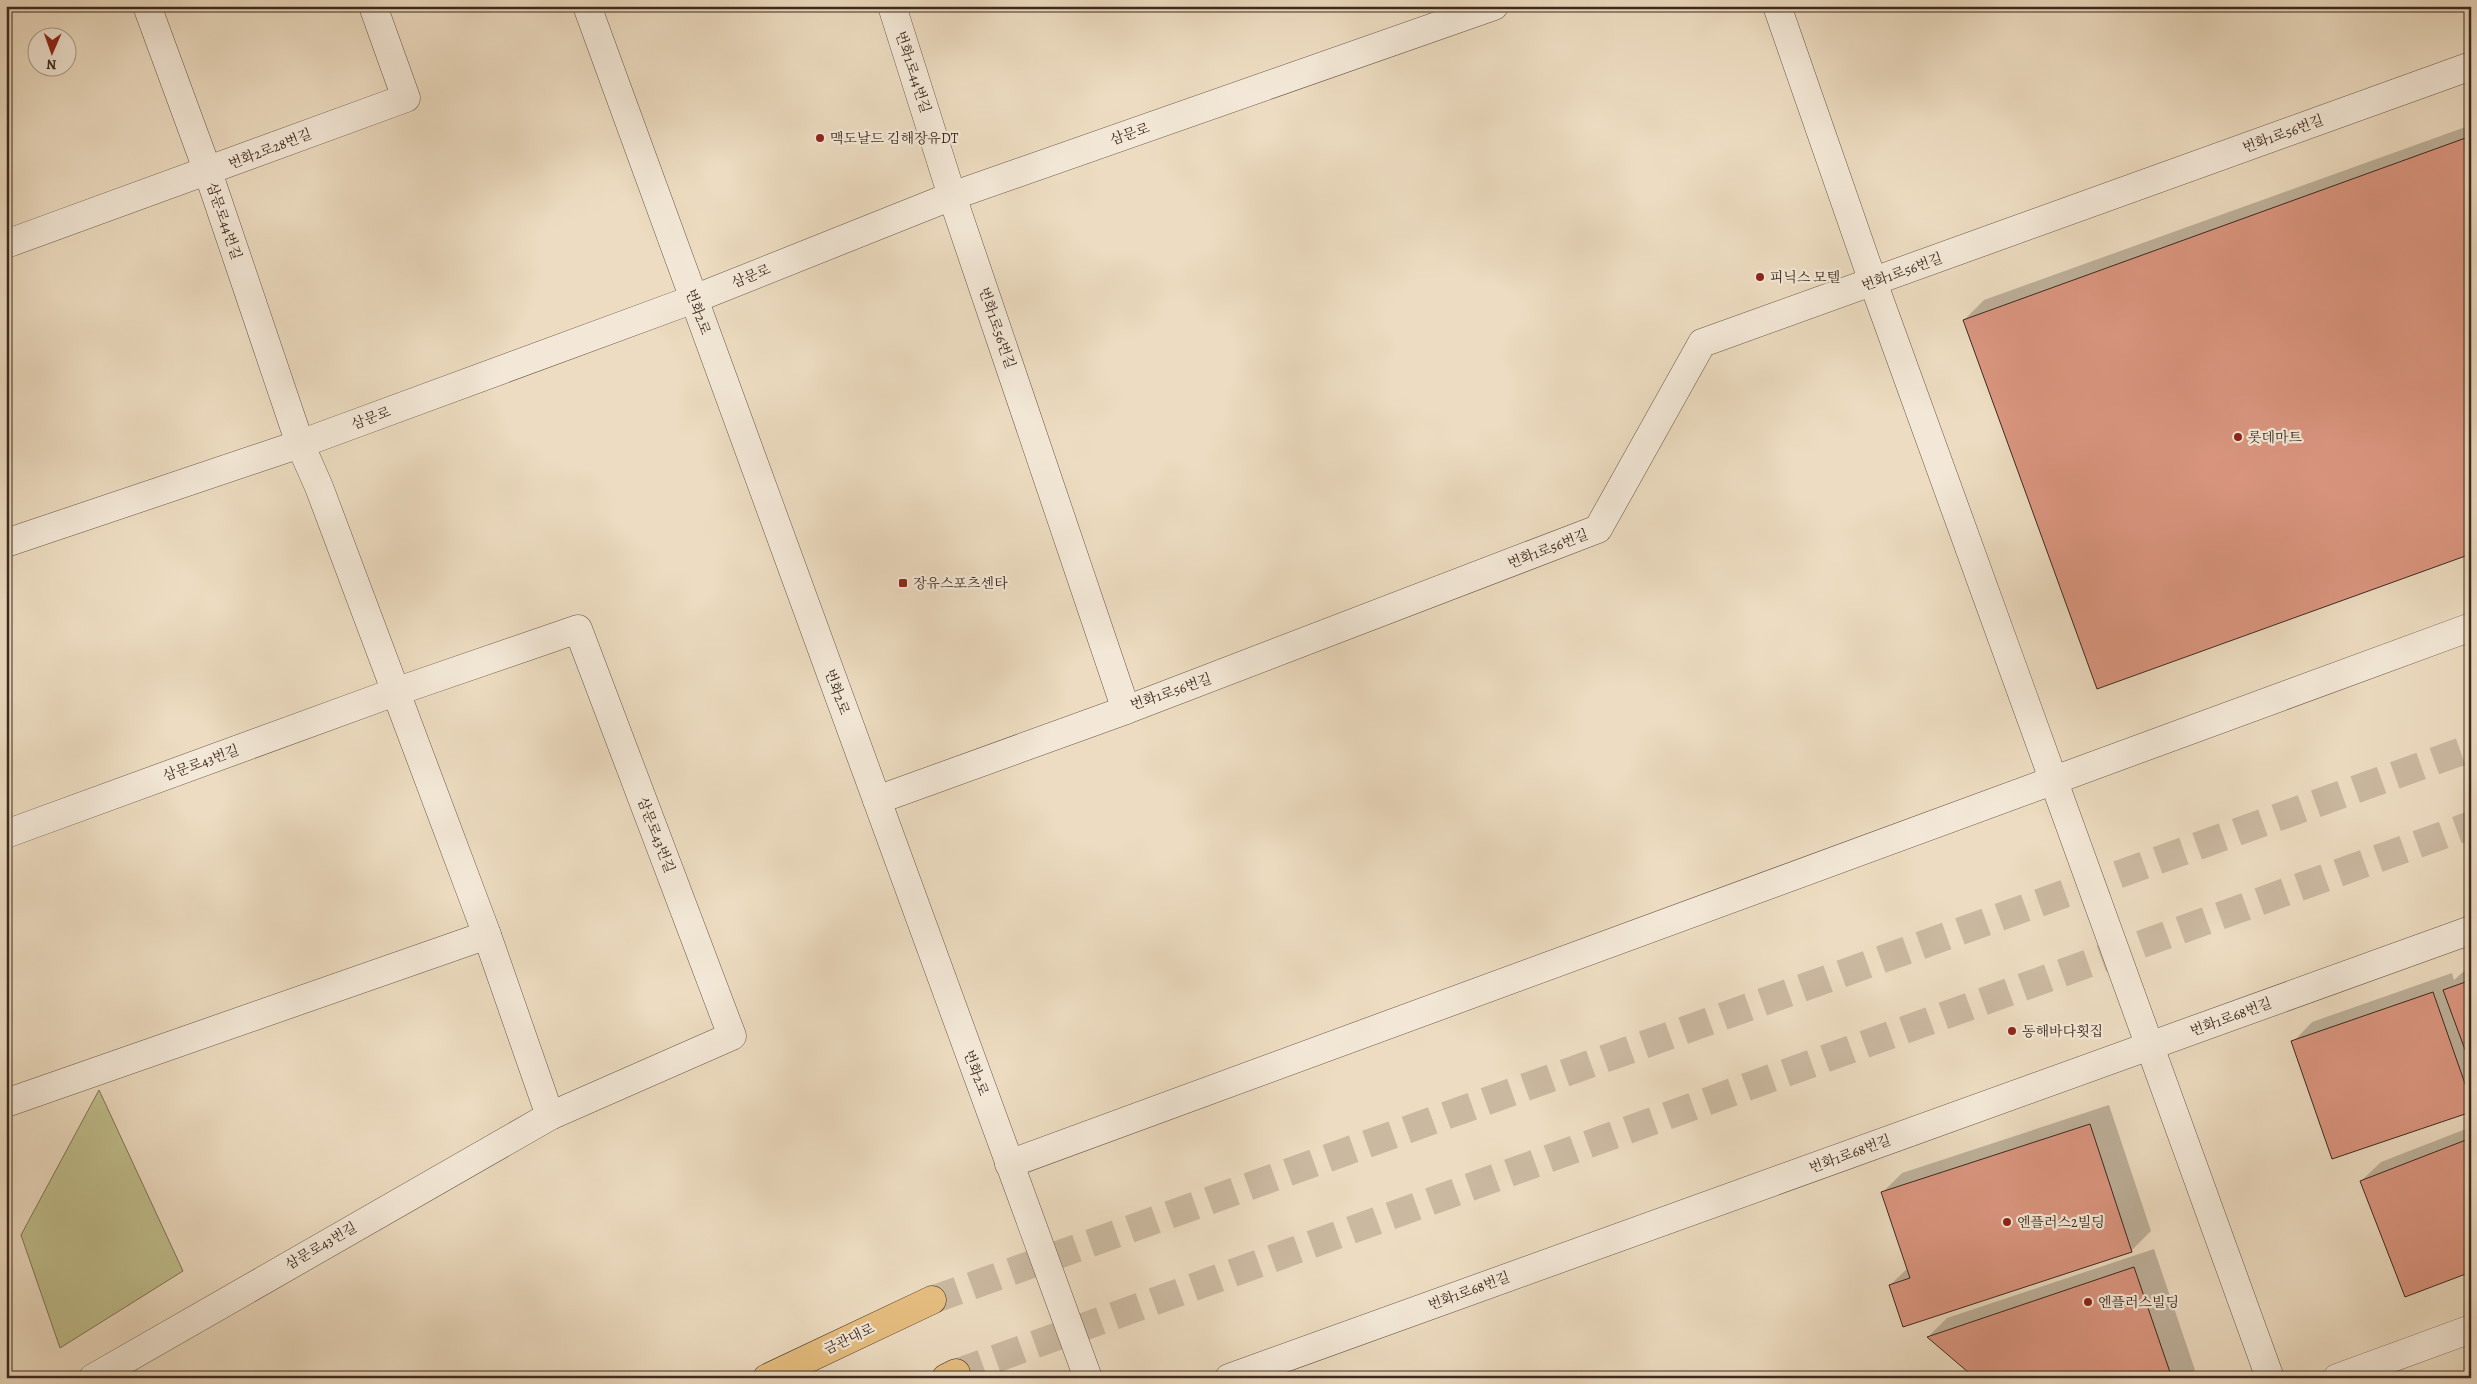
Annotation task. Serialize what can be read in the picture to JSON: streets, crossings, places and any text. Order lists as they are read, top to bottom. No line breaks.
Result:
{"streets":{"main road":["금관대로"],"street":["번화1로44번길","삼문로","번화1로56번길","번화2로28번길","삼문로44번길","번화2로","삼문로43번길","번화1로68번길"]},"crossings":[["번화1로44번길","삼문로"],["번화1로44번길","번화1로56번길"],["삼문로","번화1로56번길"],["삼문로","삼문로44번길"],["삼문로","번화2로"],["번화2로28번길","삼문로44번길"]],"places":{"other":["맥도날드 김해장유DT","피닉스 모텔","롯데마트","동해바다횟집","엔플러스2빌딩","엔플러스빌딩"],"transit":["장유스포츠센타"]},"north":"bottom"}
